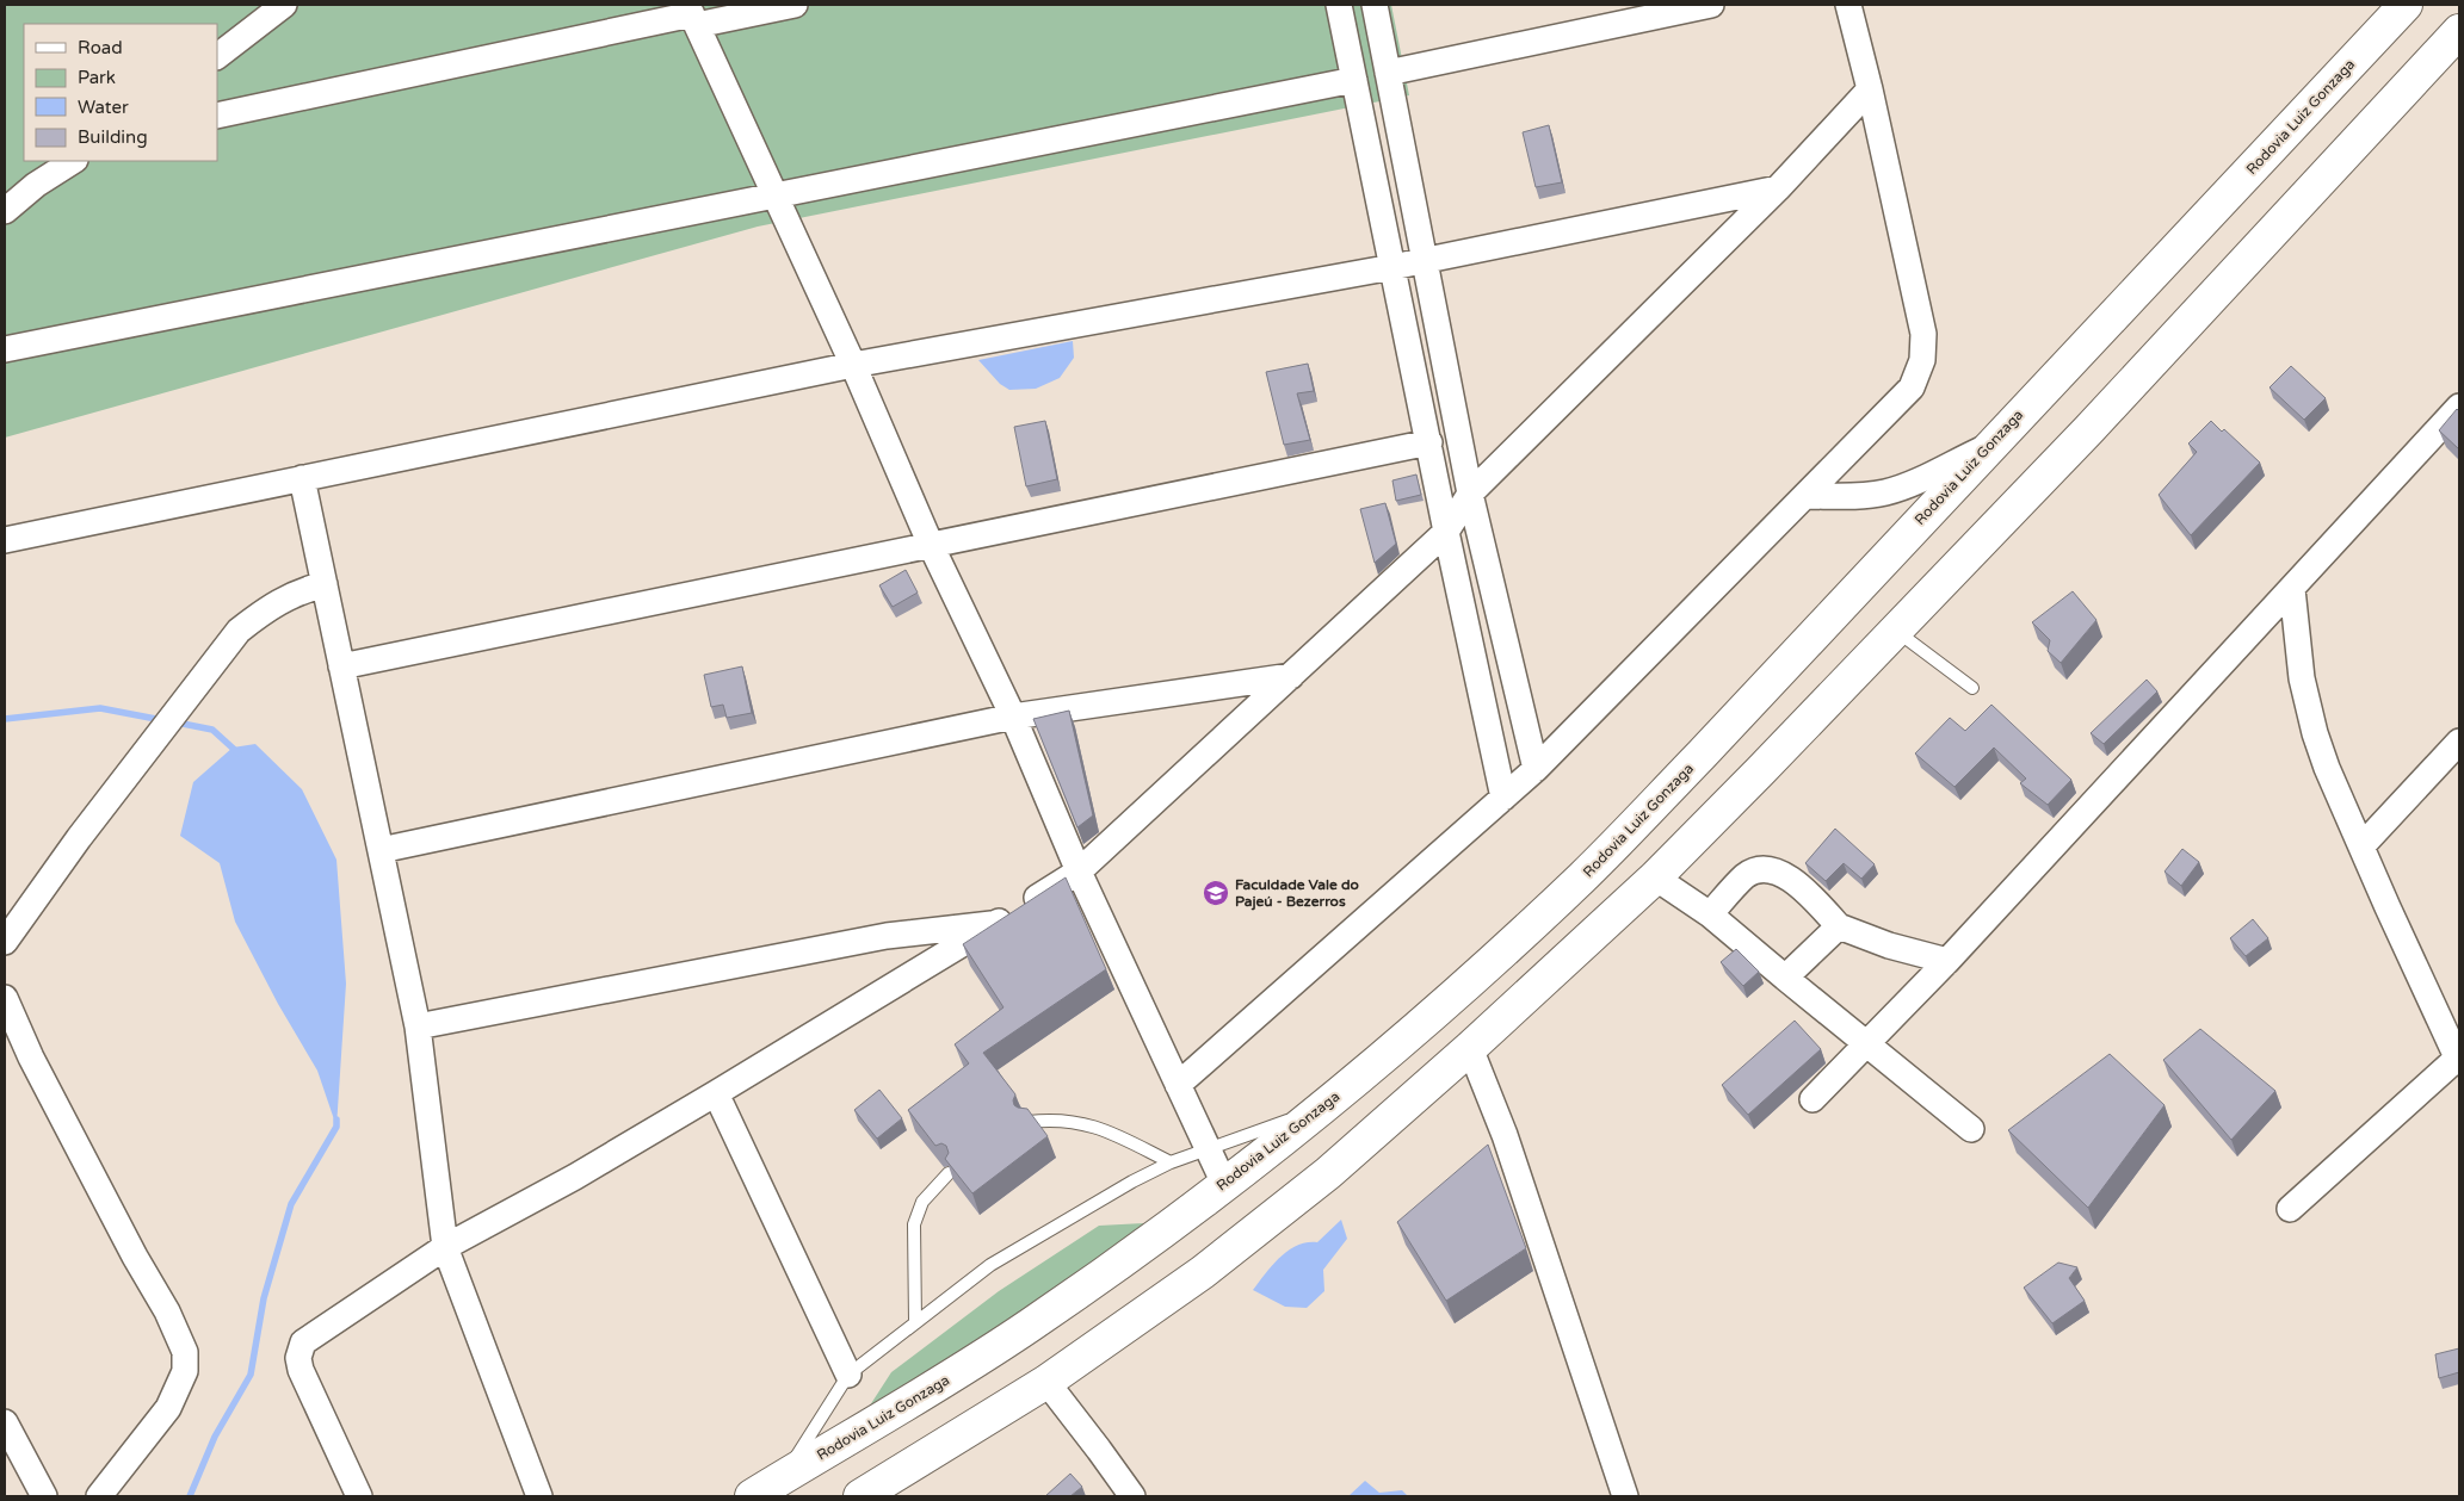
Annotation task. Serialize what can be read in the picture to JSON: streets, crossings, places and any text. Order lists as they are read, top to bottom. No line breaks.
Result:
{"streets":{"highway":["Rodovia Luiz Gonzaga"]},"places":{"school or university":["Faculdade Vale do Pajeú - Bezerros"]},"legend":["Road","Park","Water","Building"]}
